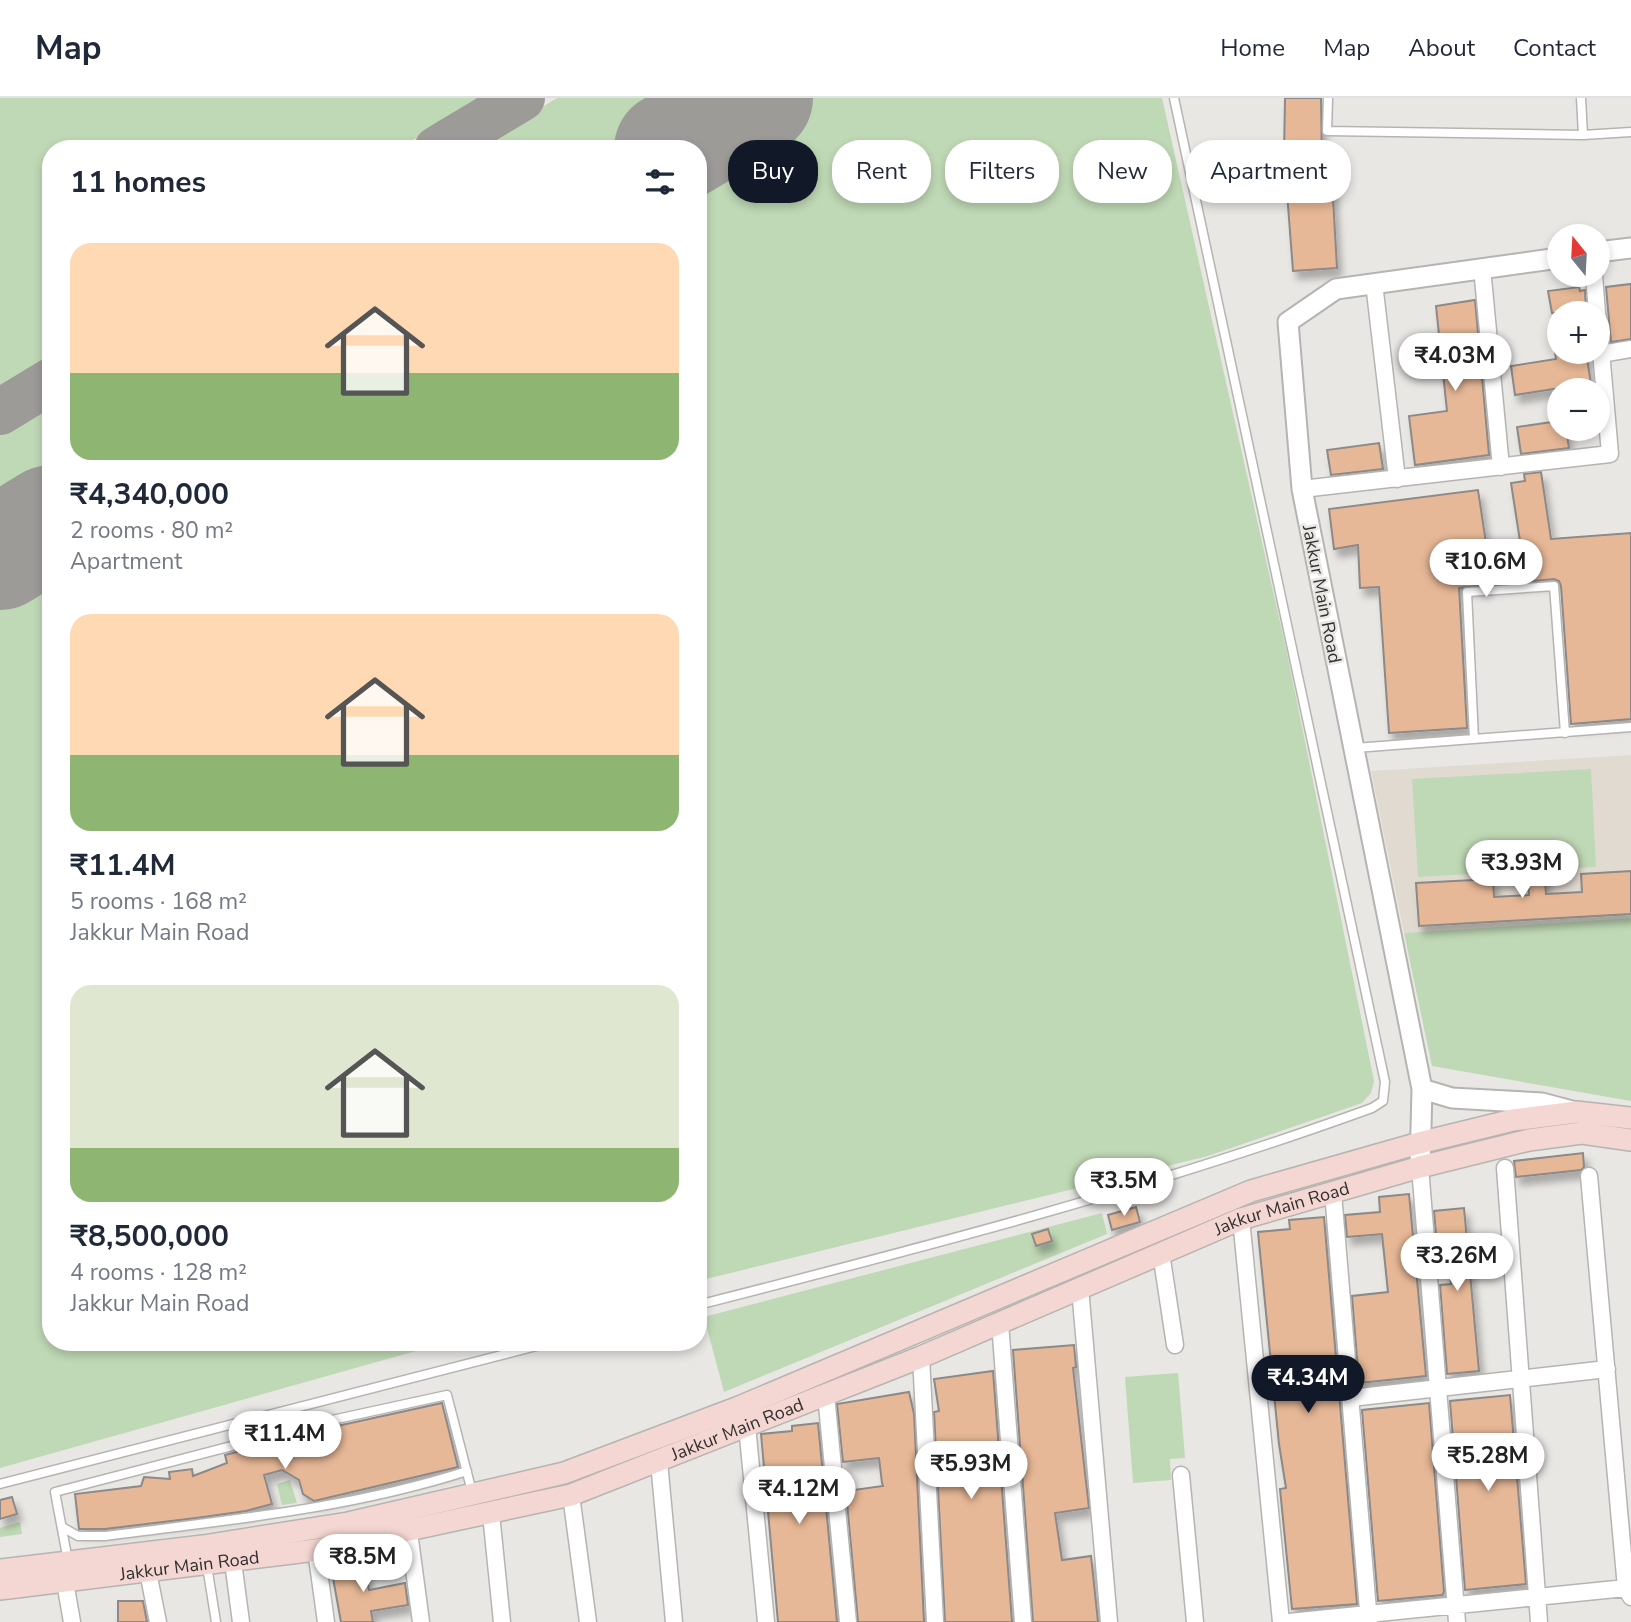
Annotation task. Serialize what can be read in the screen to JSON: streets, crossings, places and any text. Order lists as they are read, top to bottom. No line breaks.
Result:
{"streets":{"main road":["Jakkur Main Road"]},"north":"top","page":{"header":"Map","nav":["Home","Map","About","Contact"],"chip":["Buy","Rent","Filters","New","Apartment"],"heading":"11 homes","map_buttons":["+","−"],"list":[{"name":"₹4,340,000","note":"2 rooms · 80 m² · Apartment"},{"name":"₹11.4M","note":"5 rooms · 168 m² · Jakkur Main Road"},{"name":"₹8,500,000","note":"4 rooms · 128 m² · Jakkur Main Road"}],"price":["₹4.03M","₹10.6M","₹3.93M","₹3.5M","₹3.26M","₹4.34M","₹11.4M","₹5.28M","₹5.93M","₹4.12M","₹8.5M"]}}
